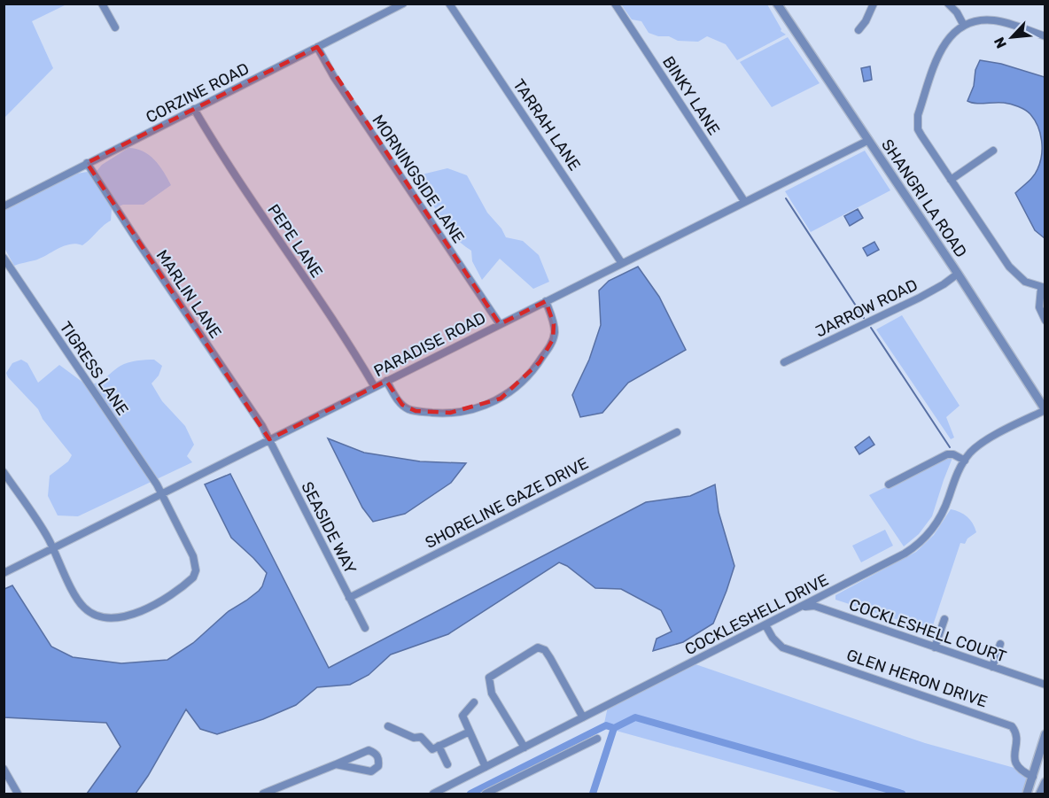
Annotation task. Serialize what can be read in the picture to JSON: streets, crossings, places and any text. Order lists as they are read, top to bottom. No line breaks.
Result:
{"streets":{"street":["CORZINE ROAD","BINKY LANE","TARRAH LANE","MORNINGSIDE LANE","SHANGRI LA ROAD","PEPE LANE","MARLIN LANE","JARROW ROAD","PARADISE ROAD","TIGRESS LANE","SHORELINE GAZE DRIVE","SEASIDE WAY","COCKLESHELL DRIVE","COCKLESHELL COURT","GLEN HERON DRIVE"]},"crossings":[["CORZINE ROAD","MORNINGSIDE LANE"],["CORZINE ROAD","PEPE LANE"],["CORZINE ROAD","MARLIN LANE"],["BINKY LANE","PARADISE ROAD"],["TARRAH LANE","PARADISE ROAD"],["MORNINGSIDE LANE","PARADISE ROAD"],["SHANGRI LA ROAD","JARROW ROAD"],["SHANGRI LA ROAD","PARADISE ROAD"],["SHANGRI LA ROAD","COCKLESHELL DRIVE"],["PEPE LANE","PARADISE ROAD"],["MARLIN LANE","PARADISE ROAD"],["MARLIN LANE","SEASIDE WAY"],["PARADISE ROAD","TIGRESS LANE"],["PARADISE ROAD","SEASIDE WAY"],["SHORELINE GAZE DRIVE","SEASIDE WAY"],["COCKLESHELL DRIVE","COCKLESHELL COURT"],["COCKLESHELL DRIVE","GLEN HERON DRIVE"]],"north":"bottom left"}
